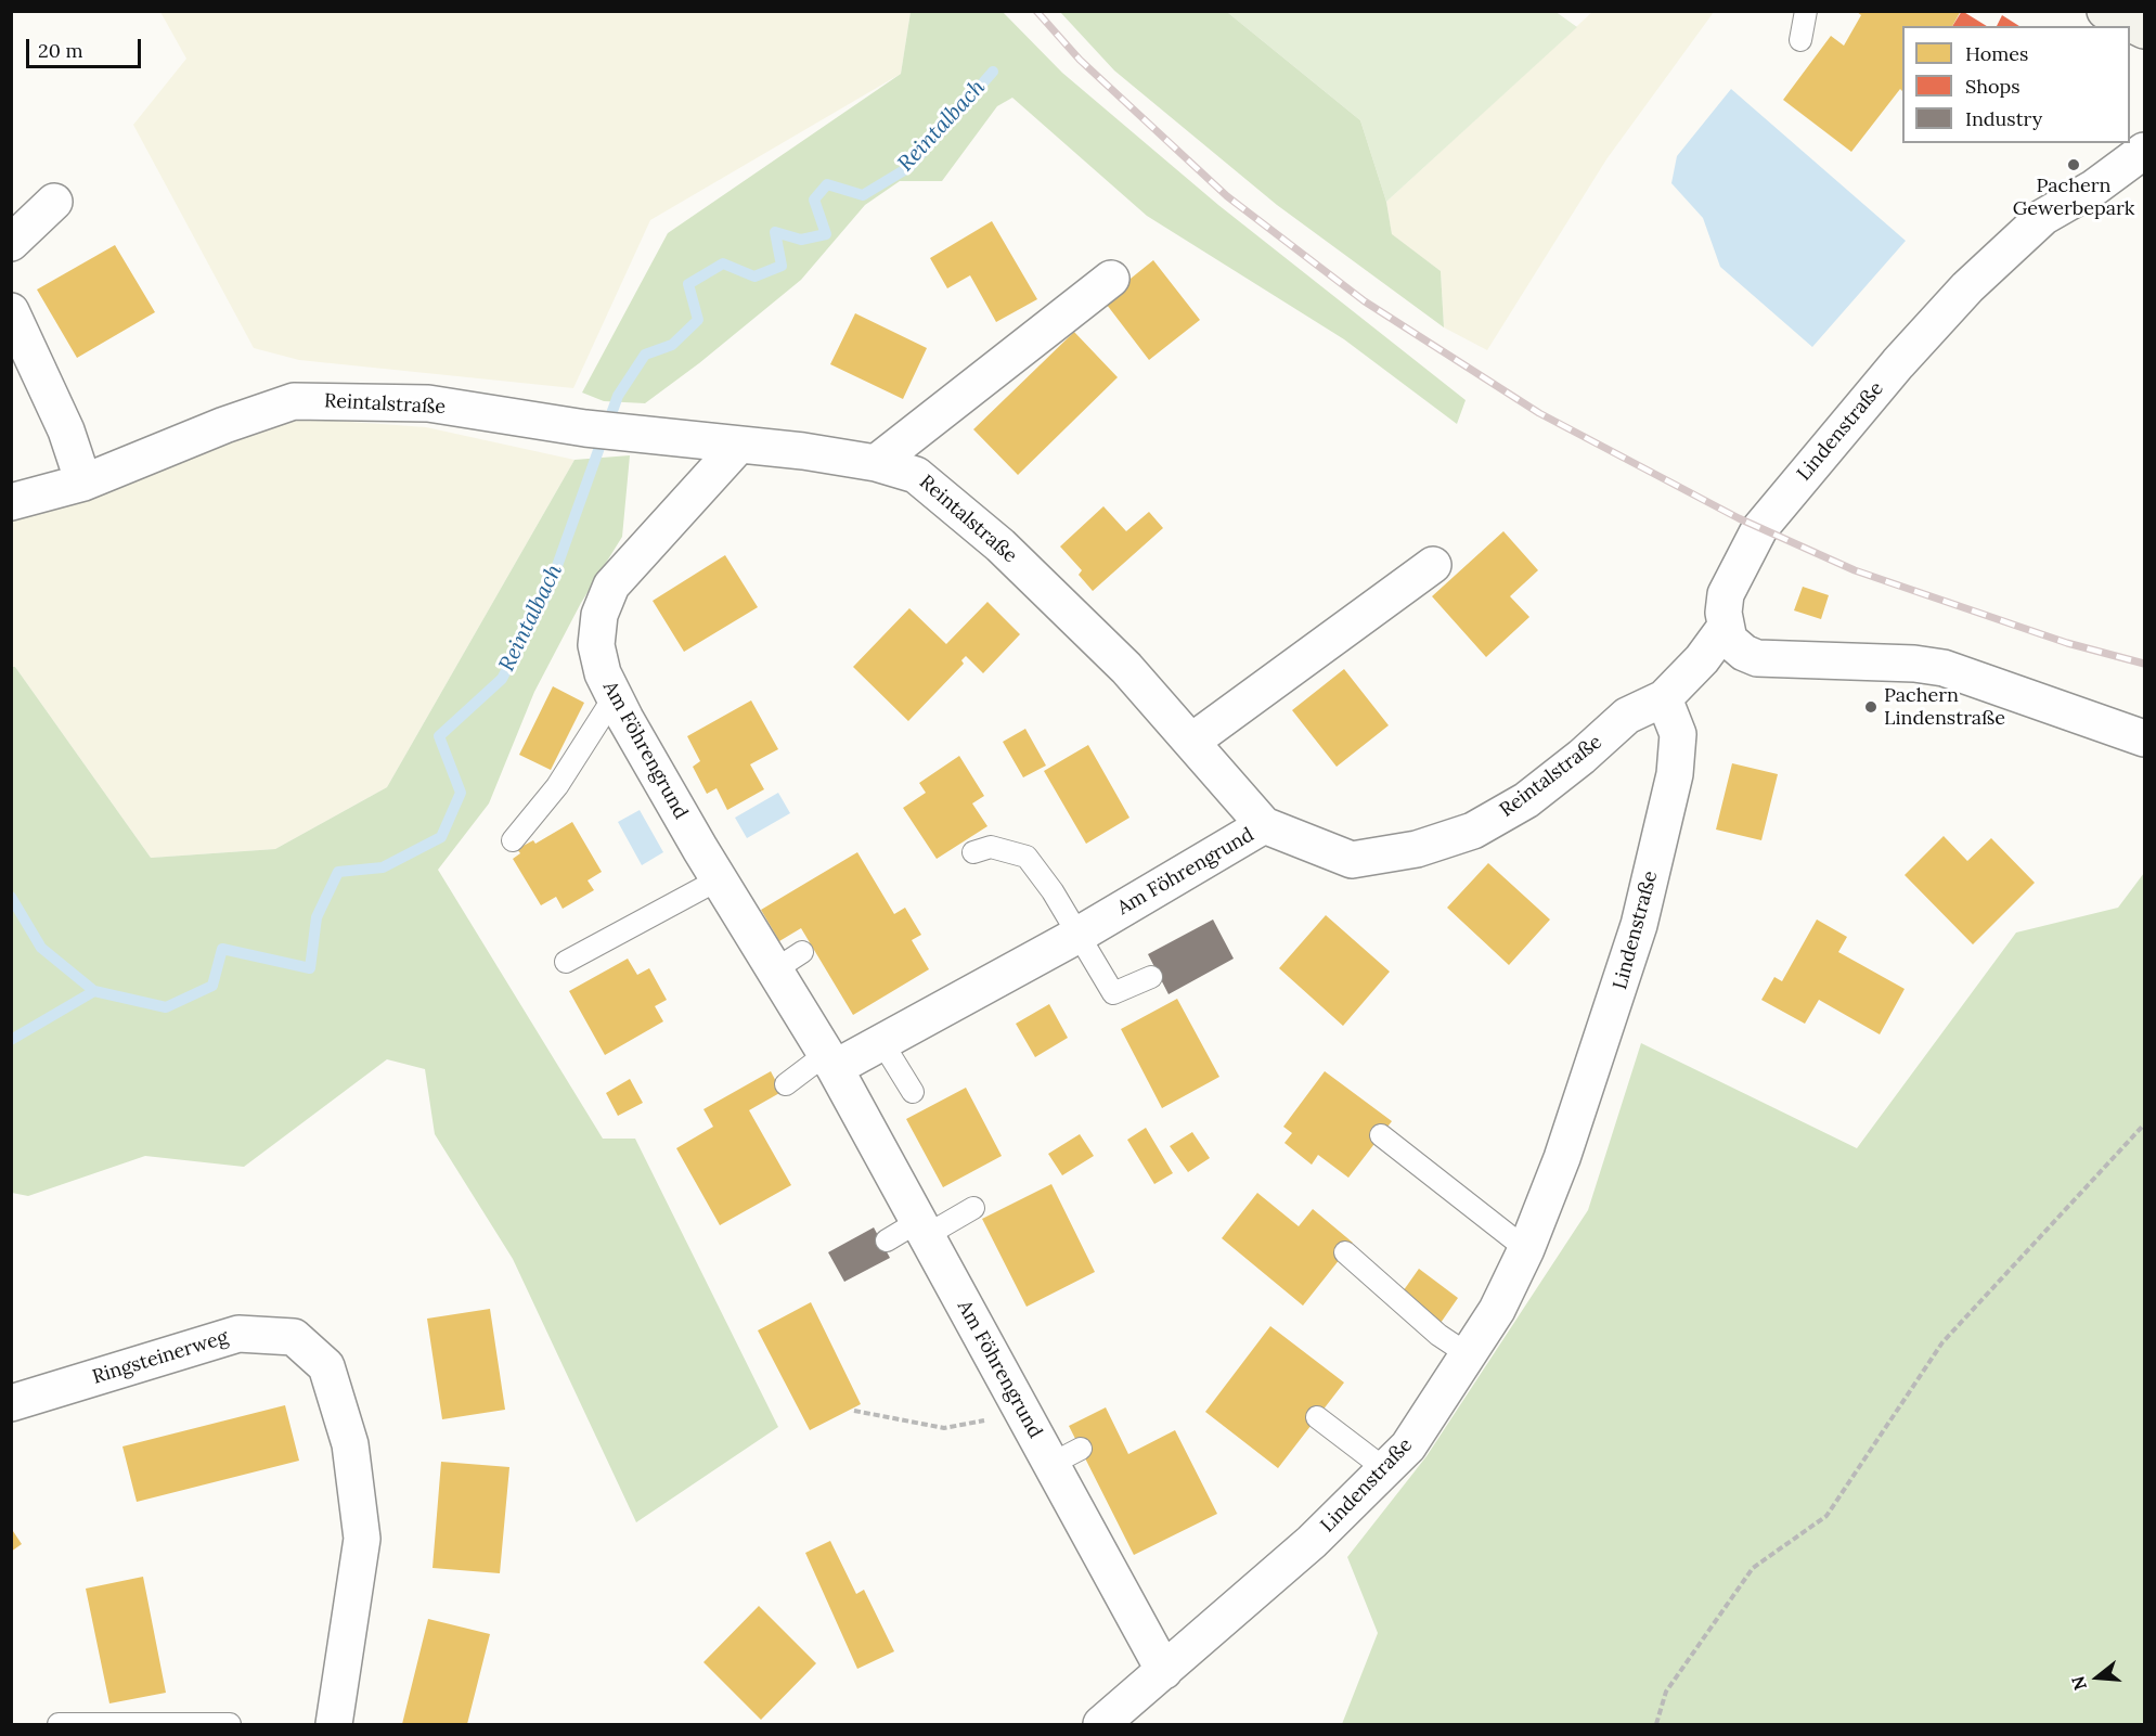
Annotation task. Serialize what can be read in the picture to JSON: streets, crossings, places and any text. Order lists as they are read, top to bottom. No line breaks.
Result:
{"streets":{"street":["Reintalstraße","Lindenstraße","Am Föhrengrund","Ringsteinerweg"]},"crossings":[["Reintalstraße","Lindenstraße"],["Reintalstraße","Am Föhrengrund"],["Lindenstraße","Am Föhrengrund"]],"water":["Reintalbach"],"places":["Pachern Gewerbepark","Pachern Lindenstraße"],"legend":["Homes","Shops","Industry"],"scale_bar":"20 m","north":"left"}
